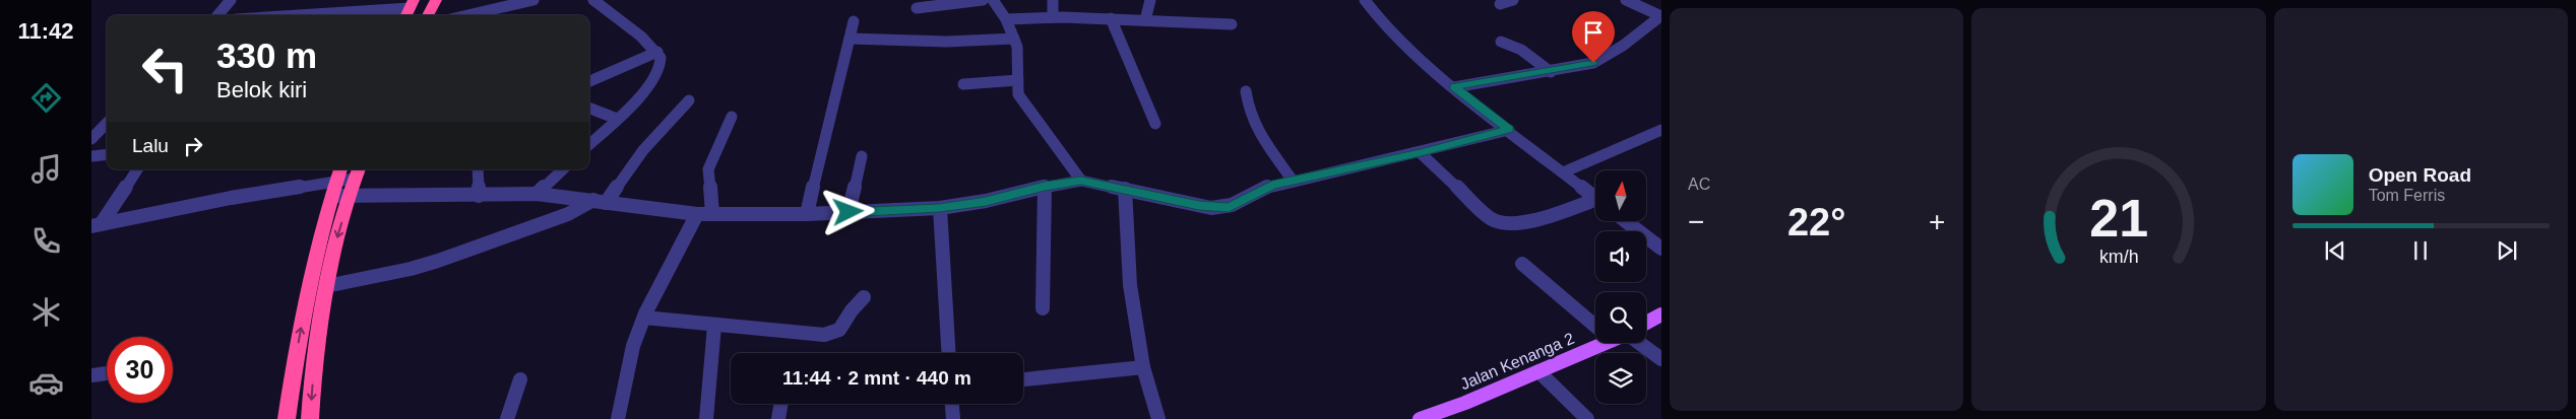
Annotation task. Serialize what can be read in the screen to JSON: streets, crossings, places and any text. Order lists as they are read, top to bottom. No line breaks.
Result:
{"streets":{"main road":["Jalan Kenanga 2"]},"north":"top","page":{"tabs":"11:42","tile":"AC","turn":["330 m","Belok kiri"],"then":"Lalu","song":["Open Road","Tom Ferris"],"heat":["−","22°","+"],"limit":"30","trip":"11:44 · 2 mnt · 440 m","gauge":["21","km/h"]}}
